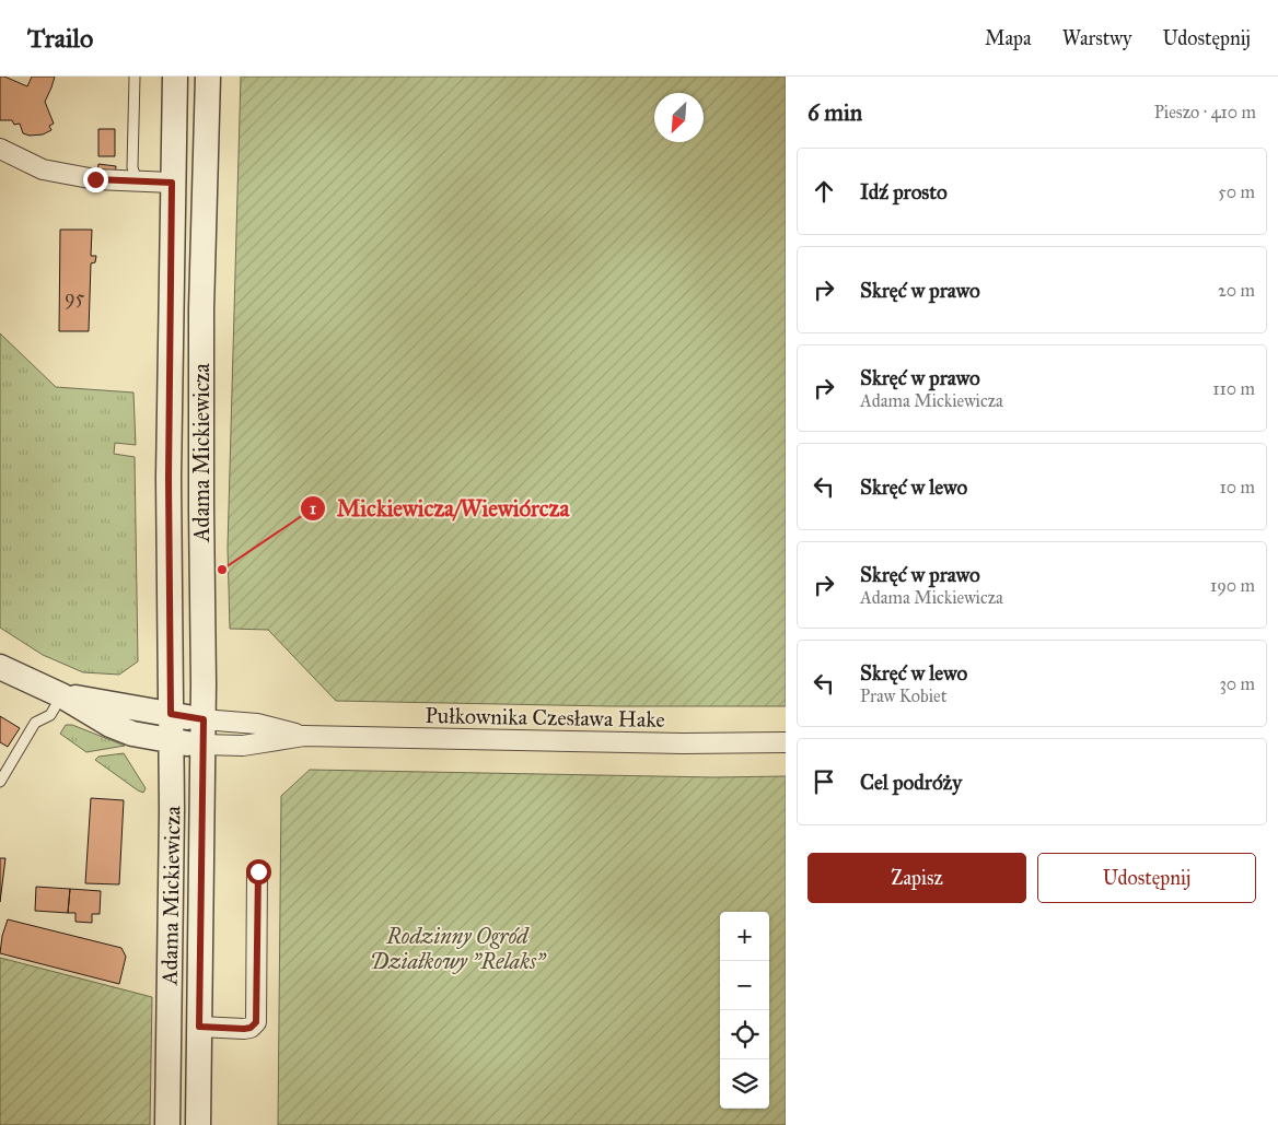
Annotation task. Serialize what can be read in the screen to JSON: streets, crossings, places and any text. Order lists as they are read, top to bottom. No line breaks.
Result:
{"streets":{"street":["Adama Mickiewicza","Pułkownika Czesława Hake"]},"crossings":[["Adama Mickiewicza","Pułkownika Czesława Hake"]],"parks":["Rodzinny Ogród Działkowy \"Relaks\""],"places":["Mickiewicza/Wiewiórcza"],"house_numbers":["95"],"north":"bottom left","page":{"header":"Trailo","nav":["Mapa","Warstwy","Udostępnij"],"heading":["6 min","Pieszo · 410 m"],"list":[["Idź prosto","50 m"],["Skręć w prawo","20 m"],["Skręć w prawo","Adama Mickiewicza","110 m"],["Skręć w lewo","10 m"],["Skręć w prawo","Adama Mickiewicza","190 m"],["Skręć w lewo","Praw Kobiet","30 m"],"Cel podróży"],"buttons":["Zapisz","Udostępnij"],"map_buttons":["+","−"]}}
